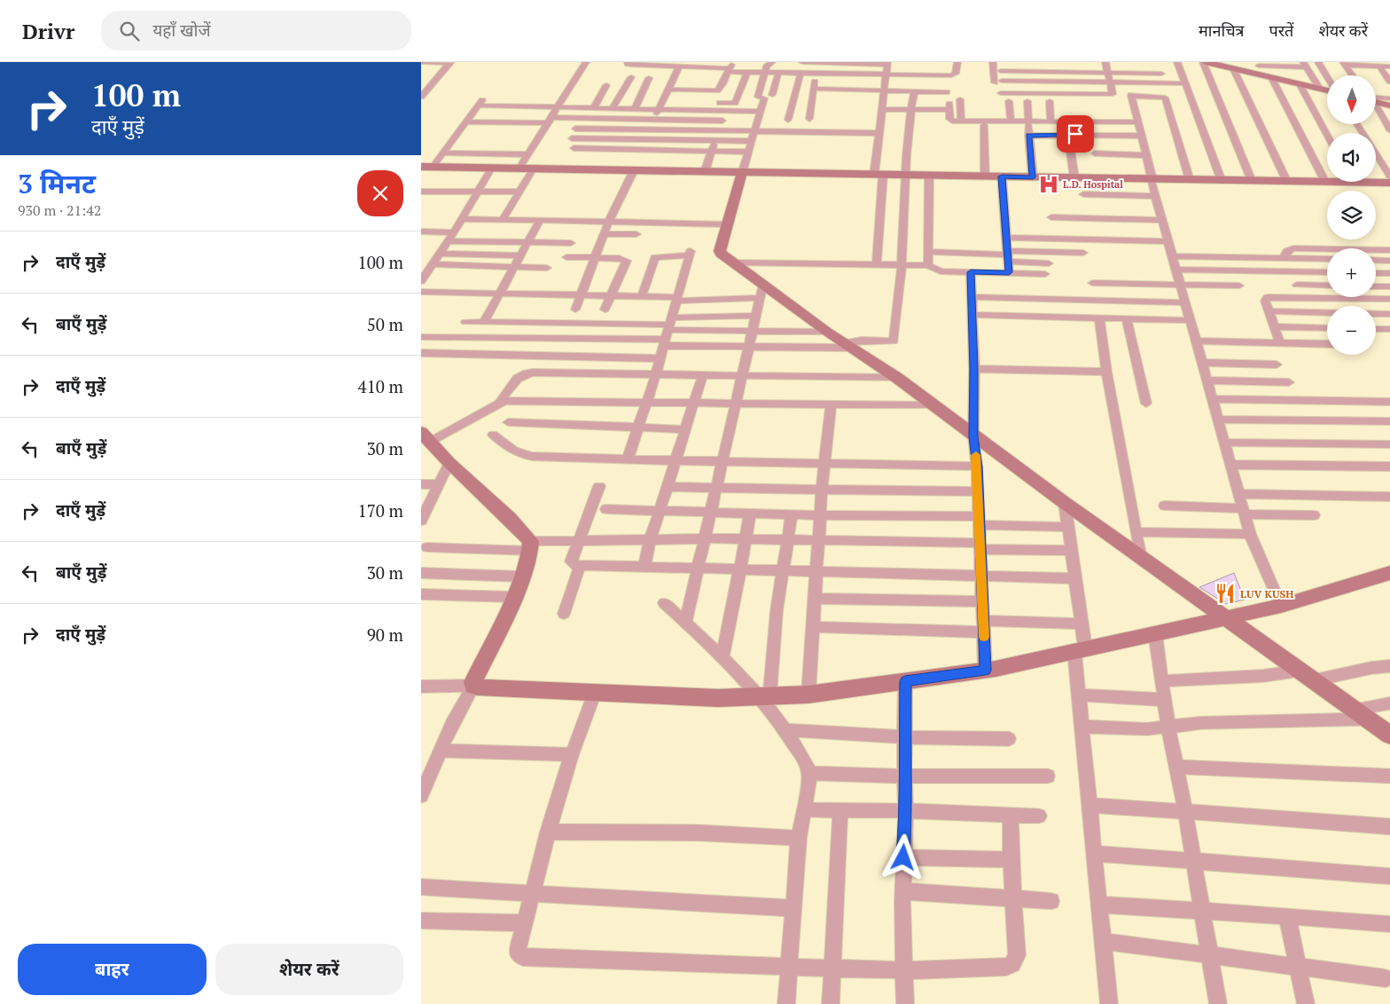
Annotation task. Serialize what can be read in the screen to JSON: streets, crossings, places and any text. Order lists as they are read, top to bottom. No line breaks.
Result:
{"places":{"hospital":["L.D. Hospital"],"restaurant":["LUV KUSH"]},"north":"bottom","page":{"header":"Drivr","search":"यहाँ खोजें","nav":["मानचित्र","परतें","शेयर करें"],"turn":["100 m","दाएँ मुड़ें"],"map_buttons":["+","−"],"heading":["3 मिनट","930 m · 21:42"],"list":[{"name":"दाएँ मुड़ें","value":"100 m"},{"name":"बाएँ मुड़ें","value":"50 m"},{"name":"दाएँ मुड़ें","value":"410 m"},{"name":"बाएँ मुड़ें","value":"30 m"},{"name":"दाएँ मुड़ें","value":"170 m"},{"name":"बाएँ मुड़ें","value":"30 m"},{"name":"दाएँ मुड़ें","value":"90 m"}],"buttons":["बाहर","शेयर करें"]}}
